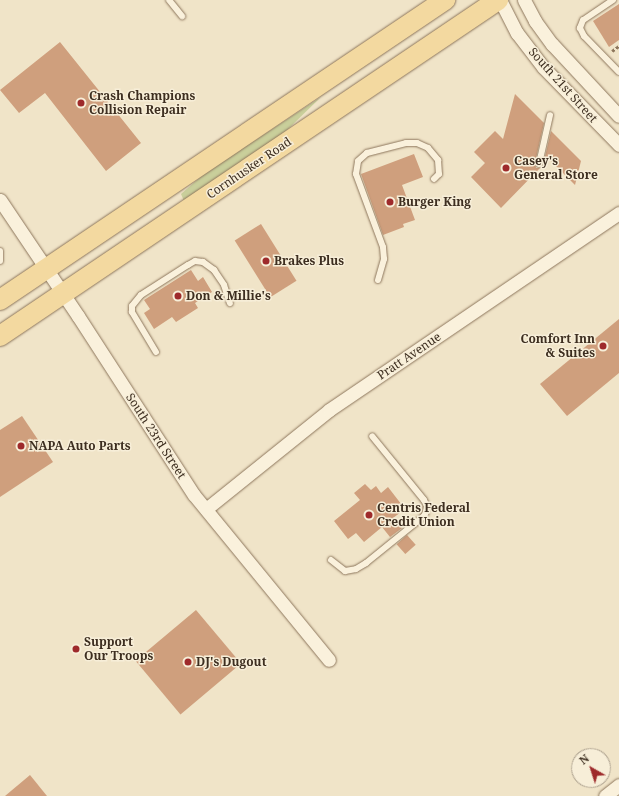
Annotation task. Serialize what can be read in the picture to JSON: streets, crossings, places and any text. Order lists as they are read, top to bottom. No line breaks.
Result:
{"streets":{"main road":["Cornhusker Road"],"street":["South 21st Street","Pratt Avenue","South 23rd Street"]},"crossings":[["South 21st Street","Cornhusker Road"],["Cornhusker Road","South 23rd Street"],["Pratt Avenue","South 23rd Street"]],"places":["Crash Champions Collision Repair","Casey's General Store","Burger King","Brakes Plus","Don & Millie's","Comfort Inn & Suites","NAPA Auto Parts","Centris Federal Credit Union","Support Our Troops","DJ's Dugout"],"north":"top left"}
